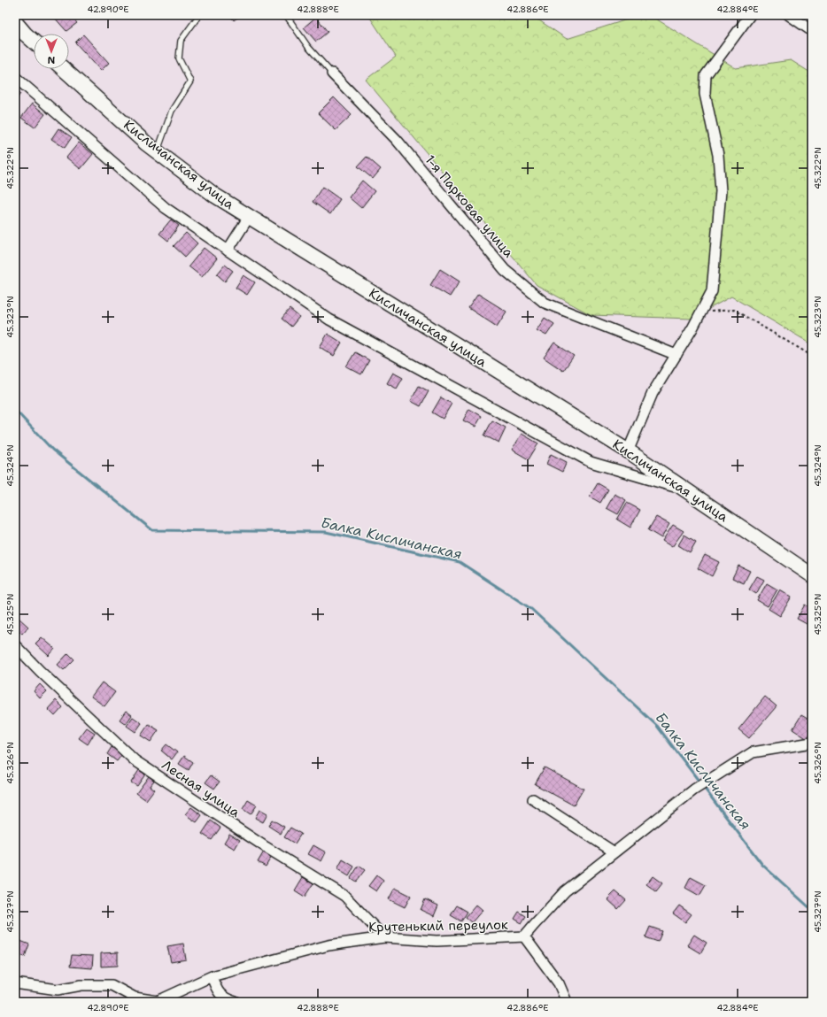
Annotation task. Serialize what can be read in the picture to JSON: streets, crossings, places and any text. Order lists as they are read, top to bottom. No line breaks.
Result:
{"streets":{"street":["Кисличанская улица","1-я Парковая улица","Лесная улица","Крутенький переулок"]},"crossings":[["Лесная улица","Крутенький переулок"]],"water":["Балка Кисличанская"],"north":"bottom","coordinates":["42.890°E","42.888°E","42.886°E","42.884°E","45.322°N","45.323°N","45.324°N","45.325°N","45.326°N","45.327°N"]}
